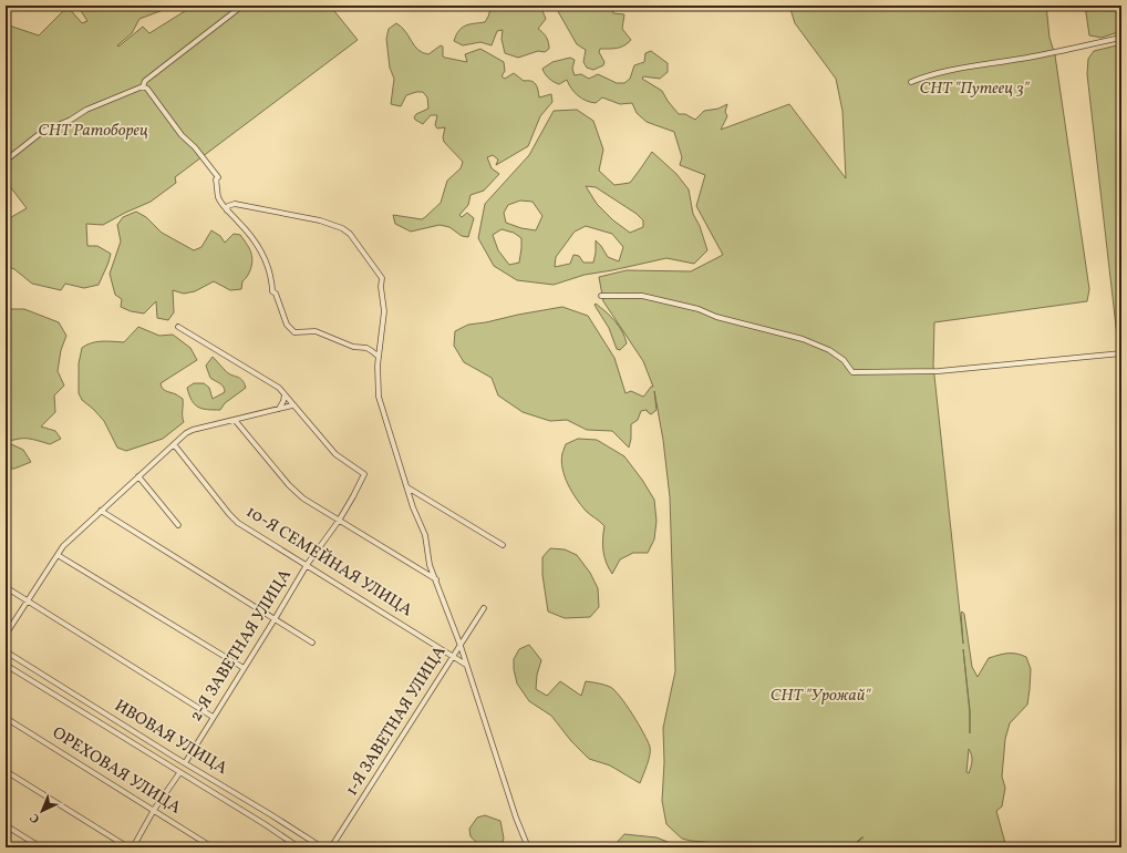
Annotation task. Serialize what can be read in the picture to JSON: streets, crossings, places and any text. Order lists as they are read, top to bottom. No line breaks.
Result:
{"streets":{"street":["10-Я СЕМЕЙНАЯ УЛИЦА","2-Я ЗАВЕТНАЯ УЛИЦА","1-Я ЗАВЕТНАЯ УЛИЦА","ИВОВАЯ УЛИЦА","ОРЕХОВАЯ УЛИЦА"]},"crossings":[["10-Я СЕМЕЙНАЯ УЛИЦА","2-Я ЗАВЕТНАЯ УЛИЦА"],["10-Я СЕМЕЙНАЯ УЛИЦА","1-Я ЗАВЕТНАЯ УЛИЦА"],["2-Я ЗАВЕТНАЯ УЛИЦА","ИВОВАЯ УЛИЦА"]],"parks":["СНТ \"Путеец 3\"","СНТ Ратоборец","СНТ \"Урожай\""],"north":"bottom left"}
